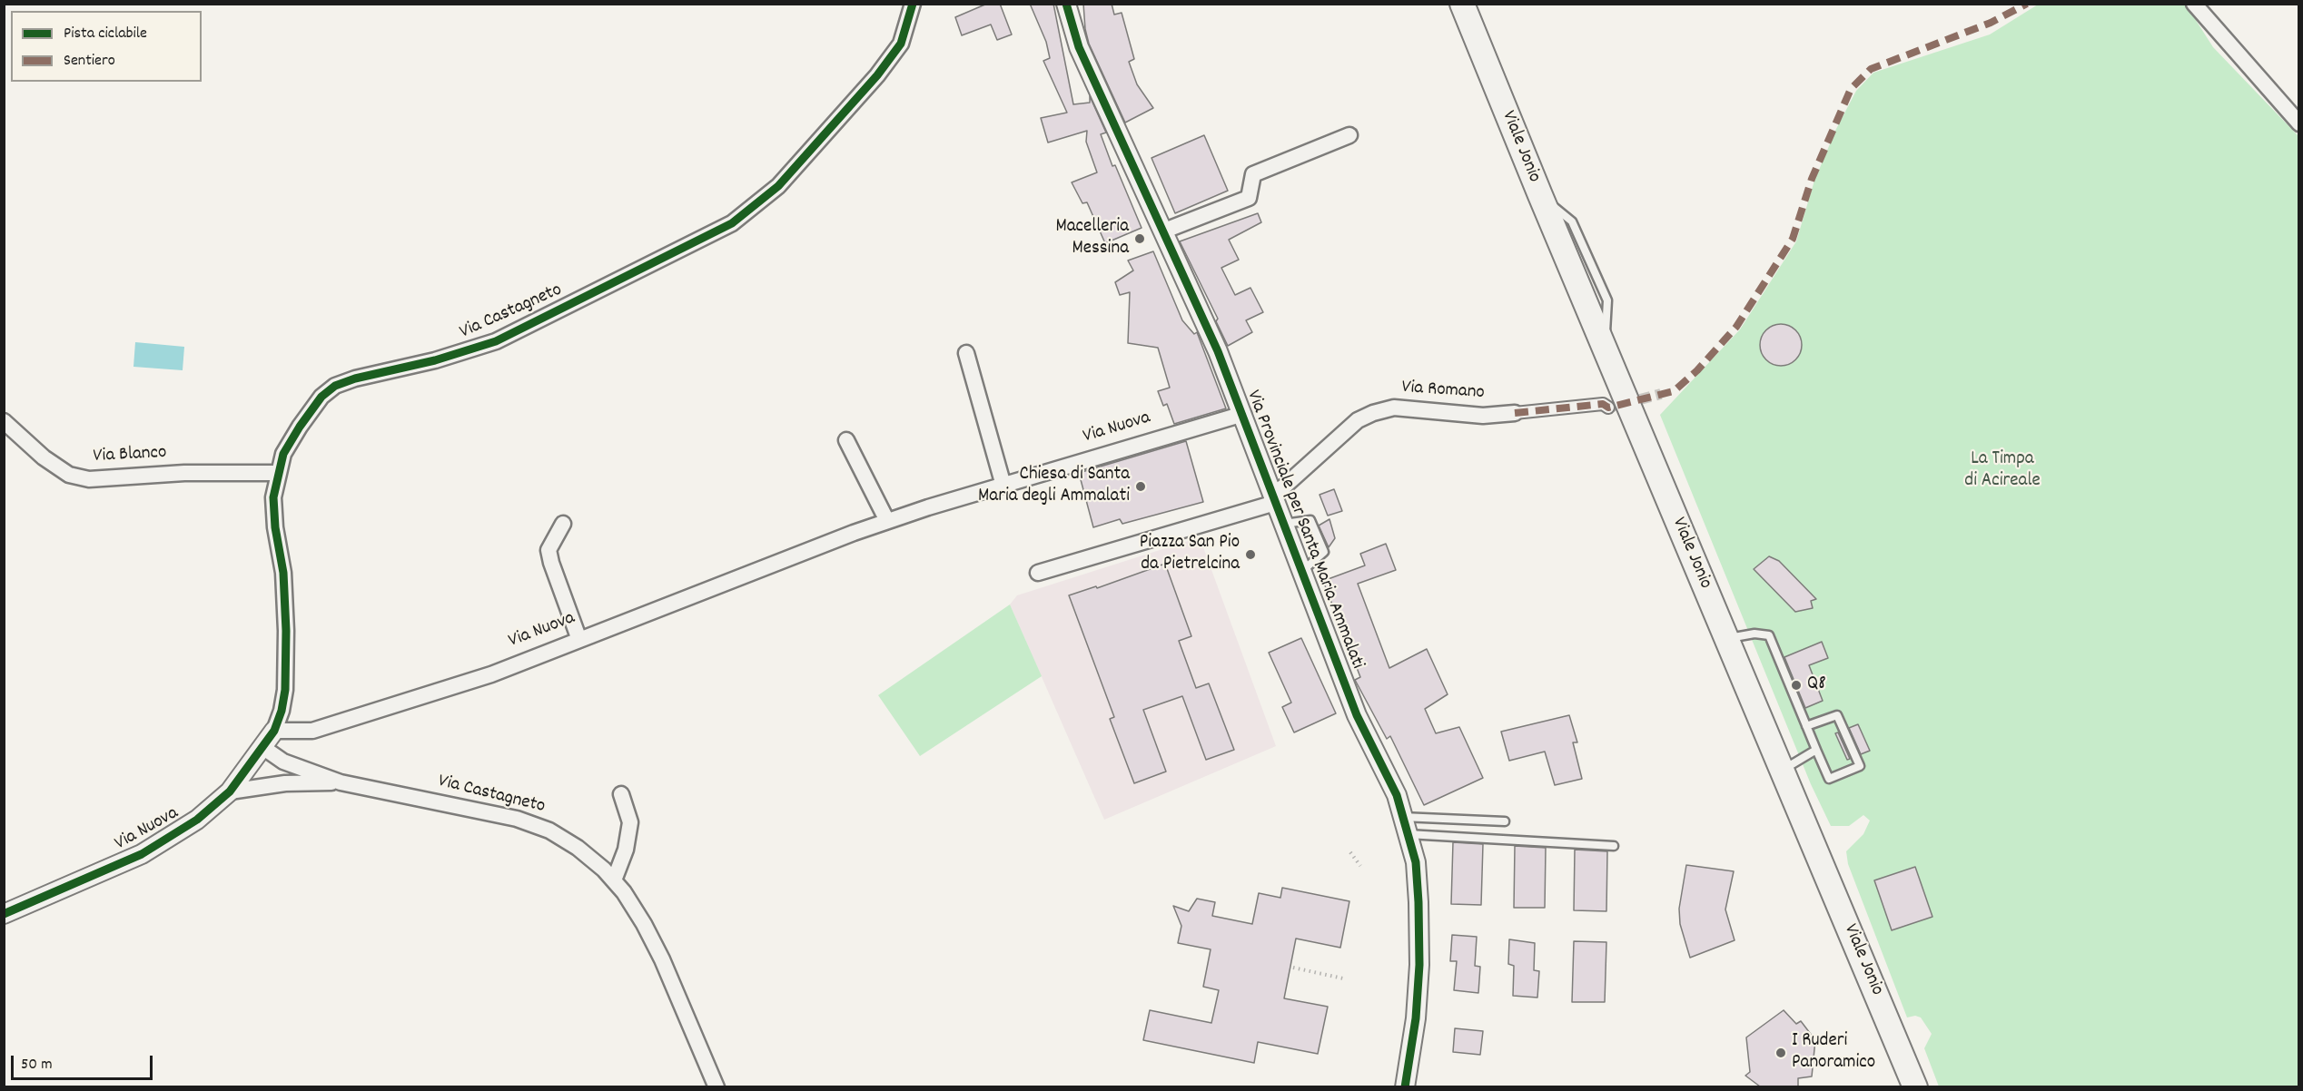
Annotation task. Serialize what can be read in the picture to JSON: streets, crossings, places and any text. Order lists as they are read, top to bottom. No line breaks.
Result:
{"streets":{"main road":["Viale Jonio"],"street":["Via Castagneto","Via Romano","Via Nuova","Via Blanco","Via Provinciale per Santa Maria Ammalati"]},"crossings":[["Via Castagneto","Via Nuova"],["Via Castagneto","Via Blanco"],["Via Romano","Via Provinciale per Santa Maria Ammalati"],["Via Nuova","Via Provinciale per Santa Maria Ammalati"]],"parks":["La Timpa di Acireale"],"places":["Macelleria Messina","Chiesa di Santa Maria degli Ammalati","Piazza San Pio da Pietrelcina","Q8","I Ruderi Panoramico"],"legend":["Pista ciclabile","Sentiero"],"scale_bar":"50 m"}
